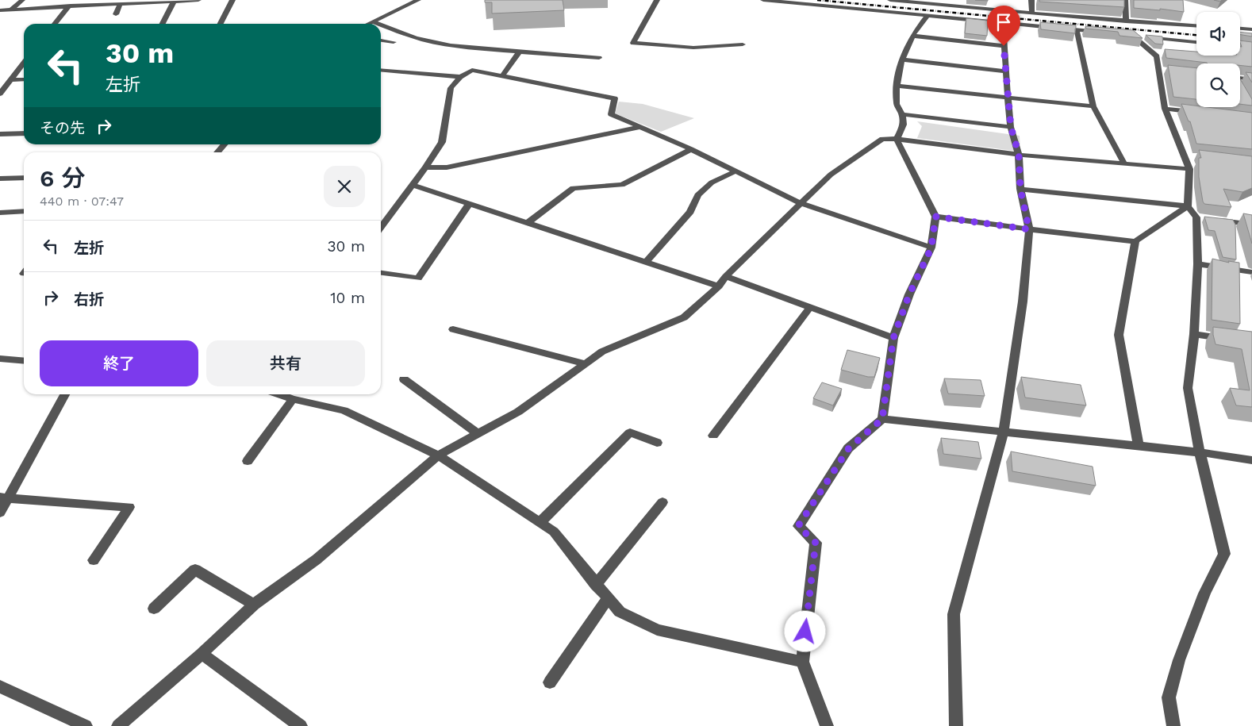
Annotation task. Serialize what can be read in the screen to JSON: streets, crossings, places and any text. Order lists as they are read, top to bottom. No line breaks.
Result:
{"page":{"turn":["30 m","左折"],"then":"その先","heading":["6 分","440 m · 07:47"],"list":[{"name":"左折","value":"30 m"},{"name":"右折","value":"10 m"}],"buttons":["終了","共有"]}}
